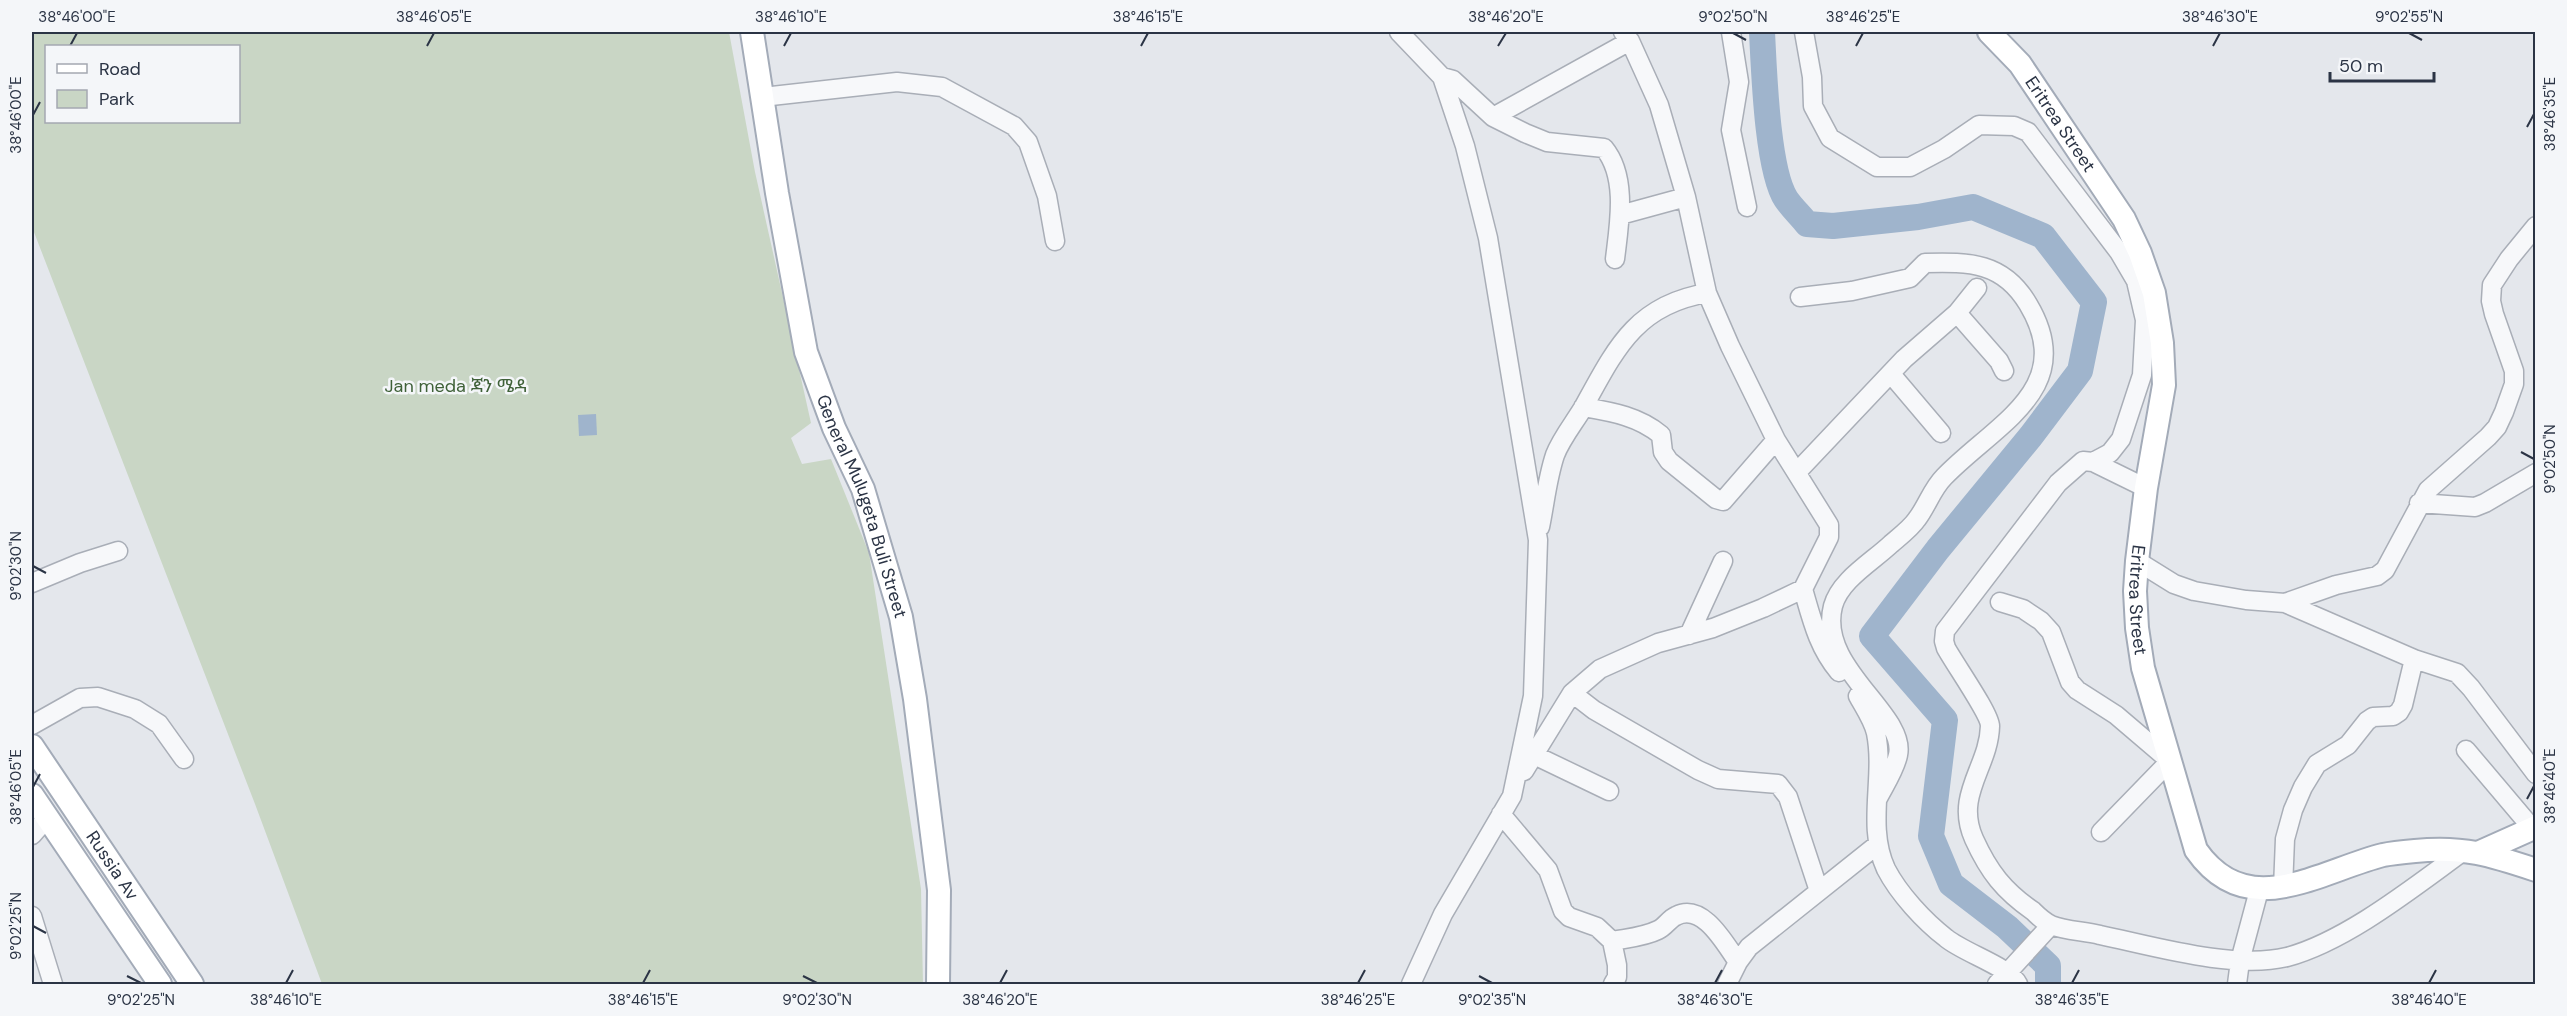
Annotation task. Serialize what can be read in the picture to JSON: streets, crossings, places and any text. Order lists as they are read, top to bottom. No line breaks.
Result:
{"streets":{"main road":["Eritrea Street","General Mulugeta Buli Street","Russia Av"]},"parks":["Jan meda ጃን ሜዳ"],"legend":["Road","Park"],"scale_bar":"50 m","coordinates":["38°46'00\"E","38°46'05\"E","38°46'10\"E","38°46'15\"E","38°46'20\"E","9°02'50\"N","38°46'25\"E","38°46'30\"E","9°02'55\"N","38°46'35\"E","9°02'30\"N","38°46'40\"E","9°02'25\"N","9°02'35\"N"]}
